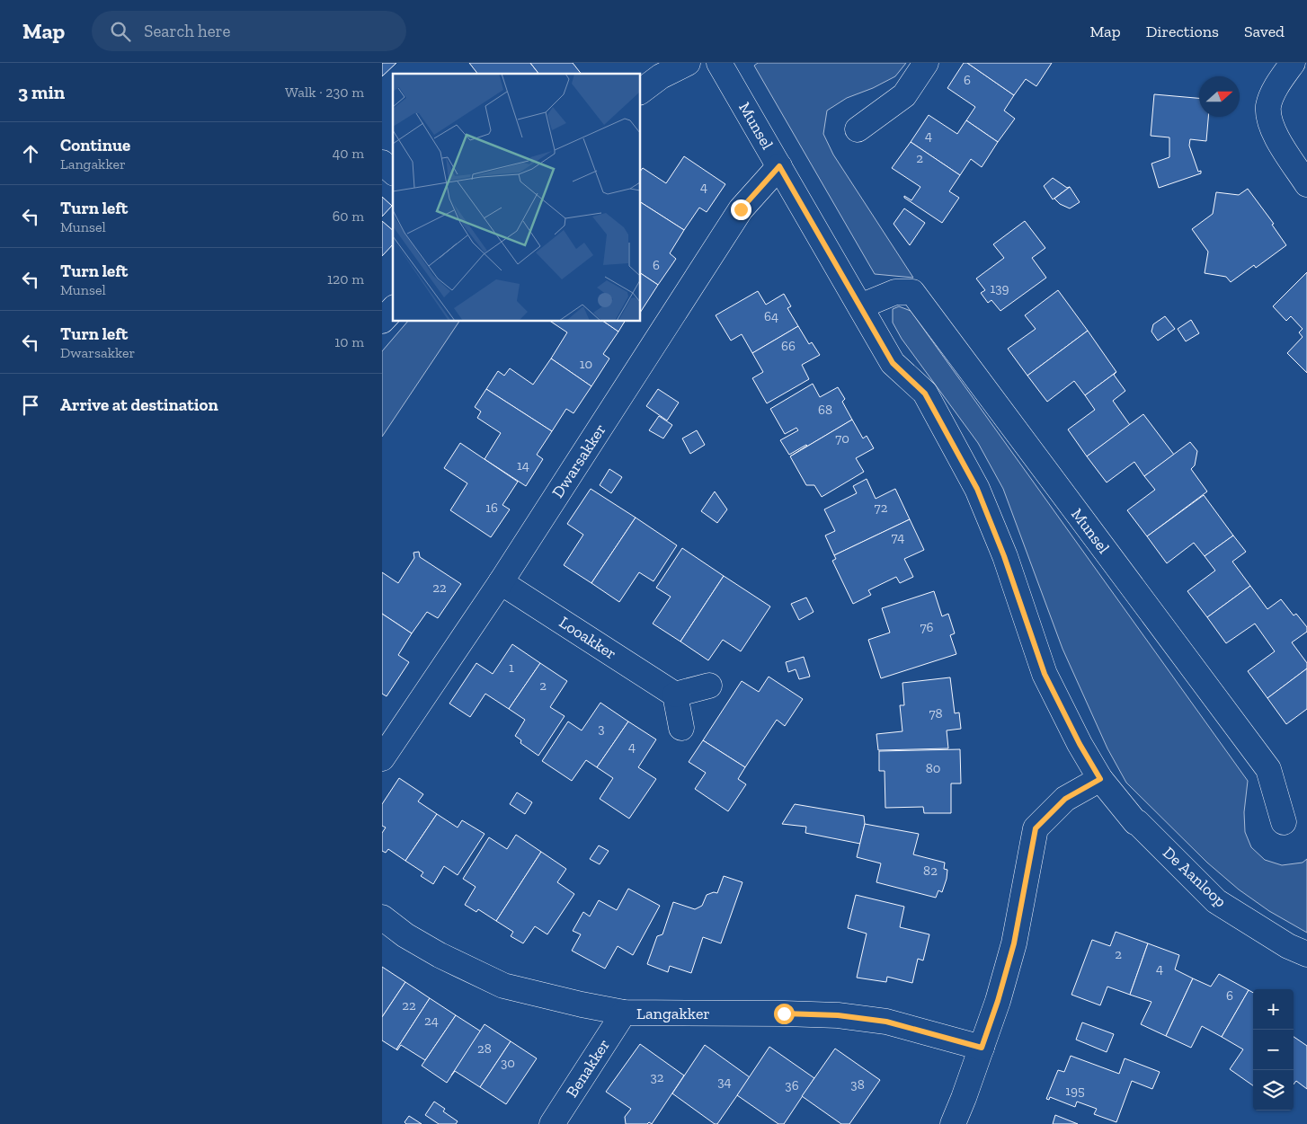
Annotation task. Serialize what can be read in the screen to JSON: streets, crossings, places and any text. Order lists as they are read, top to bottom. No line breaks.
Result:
{"streets":{"street":["Munsel","Dwarsakker","Looakker","De Aanloop","Langakker","Benakker"]},"crossings":[["Munsel","Dwarsakker"],["Munsel","De Aanloop"],["Dwarsakker","Looakker"],["Langakker","Benakker"]],"house_numbers":["6","4","2","4","6","139","64","66","10","68","70","14","16","72","74","22","76","1","2","78","3","4","80","82","2","4","6","22","24","28","30","32","34","38","36","195"],"north":"right","page":{"header":"Map","search":"Search here","nav":["Map","Directions","Saved"],"heading":["3 min","Walk · 230 m"],"list":[["Continue","Langakker","40 m"],["Turn left","Munsel","60 m"],["Turn left","Munsel","120 m"],["Turn left","Dwarsakker","10 m"],"Arrive at destination"],"map_buttons":["+","−"]}}
